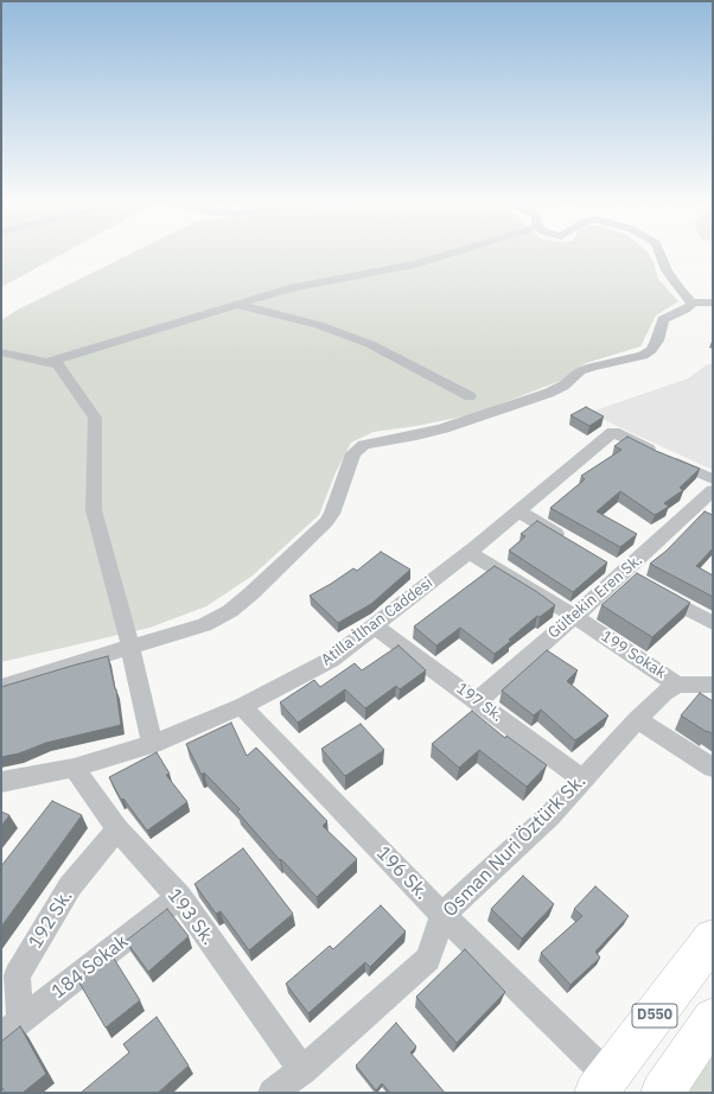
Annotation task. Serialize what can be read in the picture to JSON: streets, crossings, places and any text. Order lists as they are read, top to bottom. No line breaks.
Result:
{"streets":{"highway":["D550"],"street":["Gültekin Eren Sk.","Atilla İlhan Caddesi","199 Sokak","197 Sk.","Osman Nuri Öztürk Sk.","196 Sk.","193 Sk.","192 Sk.","184 Sokak"]},"crossings":[["Gültekin Eren Sk.","199 Sokak"],["Gültekin Eren Sk.","197 Sk."],["Atilla İlhan Caddesi","199 Sokak"],["Atilla İlhan Caddesi","197 Sk."],["Atilla İlhan Caddesi","196 Sk."],["Atilla İlhan Caddesi","193 Sk."],["199 Sokak","Osman Nuri Öztürk Sk."],["197 Sk.","Osman Nuri Öztürk Sk."],["Osman Nuri Öztürk Sk.","196 Sk."],["Osman Nuri Öztürk Sk.","193 Sk."],["196 Sk.","D550"],["193 Sk.","192 Sk."],["193 Sk.","184 Sokak"],["192 Sk.","184 Sokak"]]}
